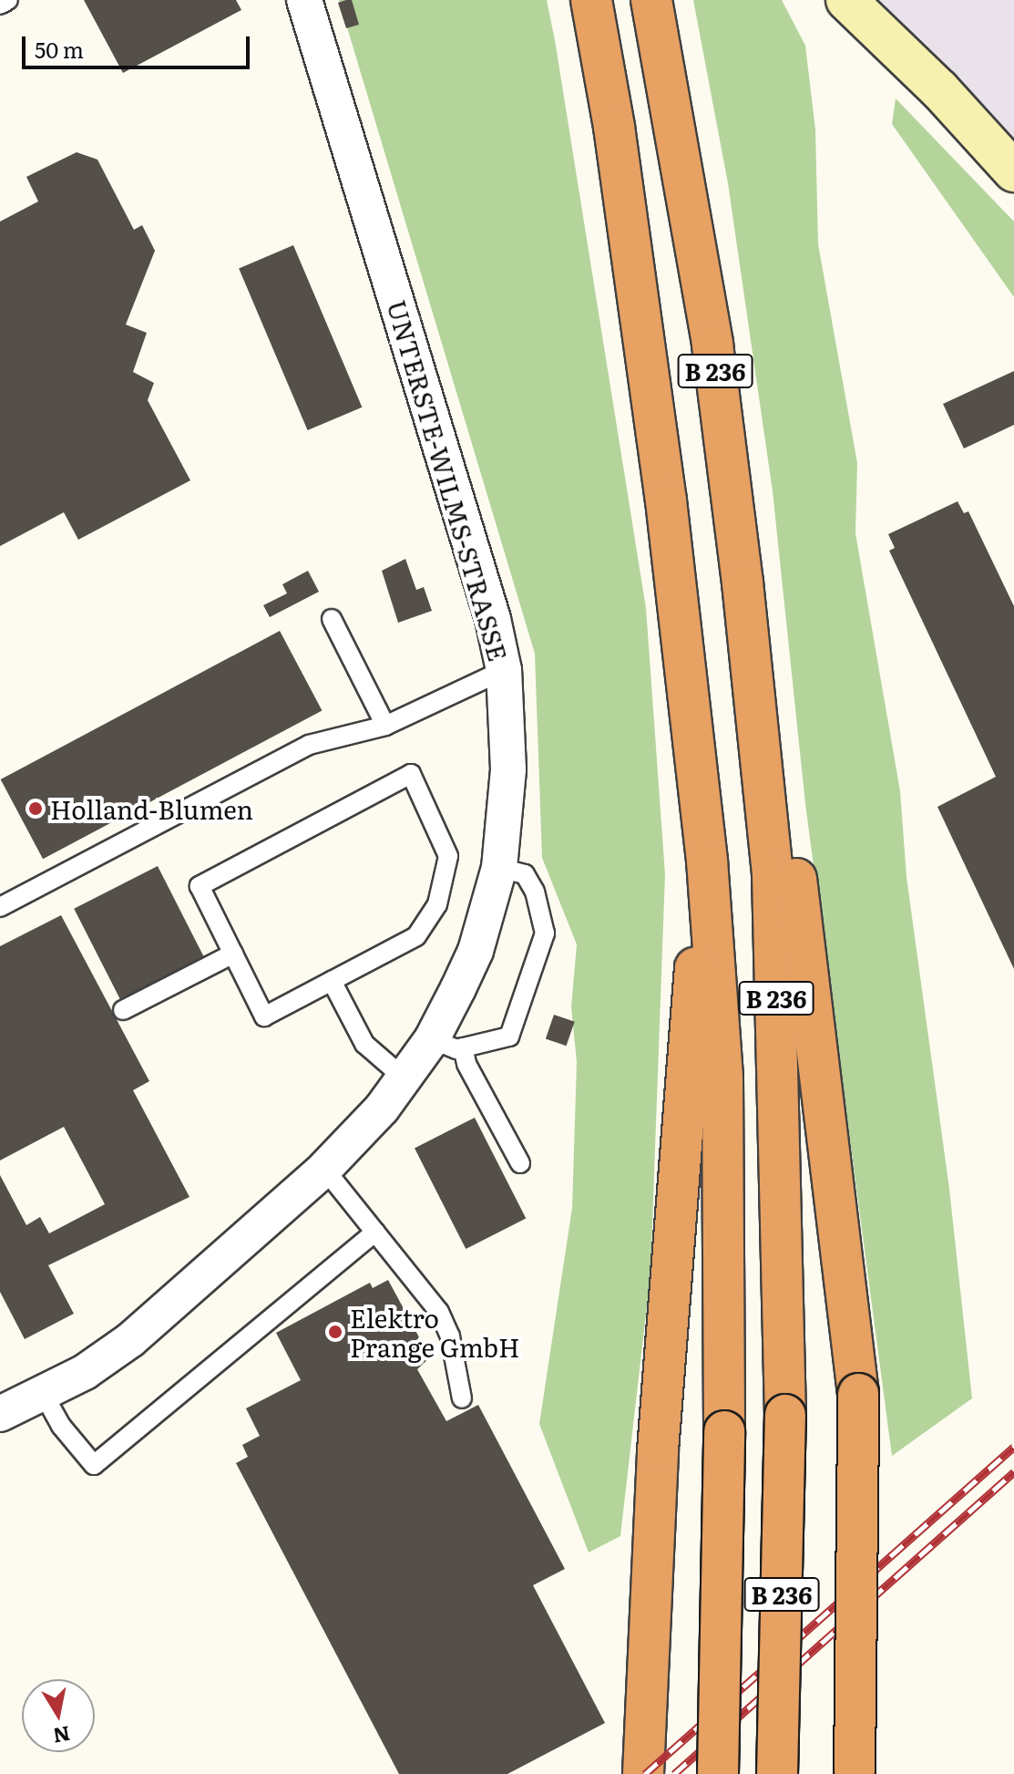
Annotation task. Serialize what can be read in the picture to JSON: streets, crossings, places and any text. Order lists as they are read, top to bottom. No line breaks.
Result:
{"streets":{"highway":["B 236"],"street":["UNTERSTE-WILMS-STRASSE"]},"places":["Holland-Blumen","Elektro Prange GmbH"],"scale_bar":"50 m","north":"bottom"}
